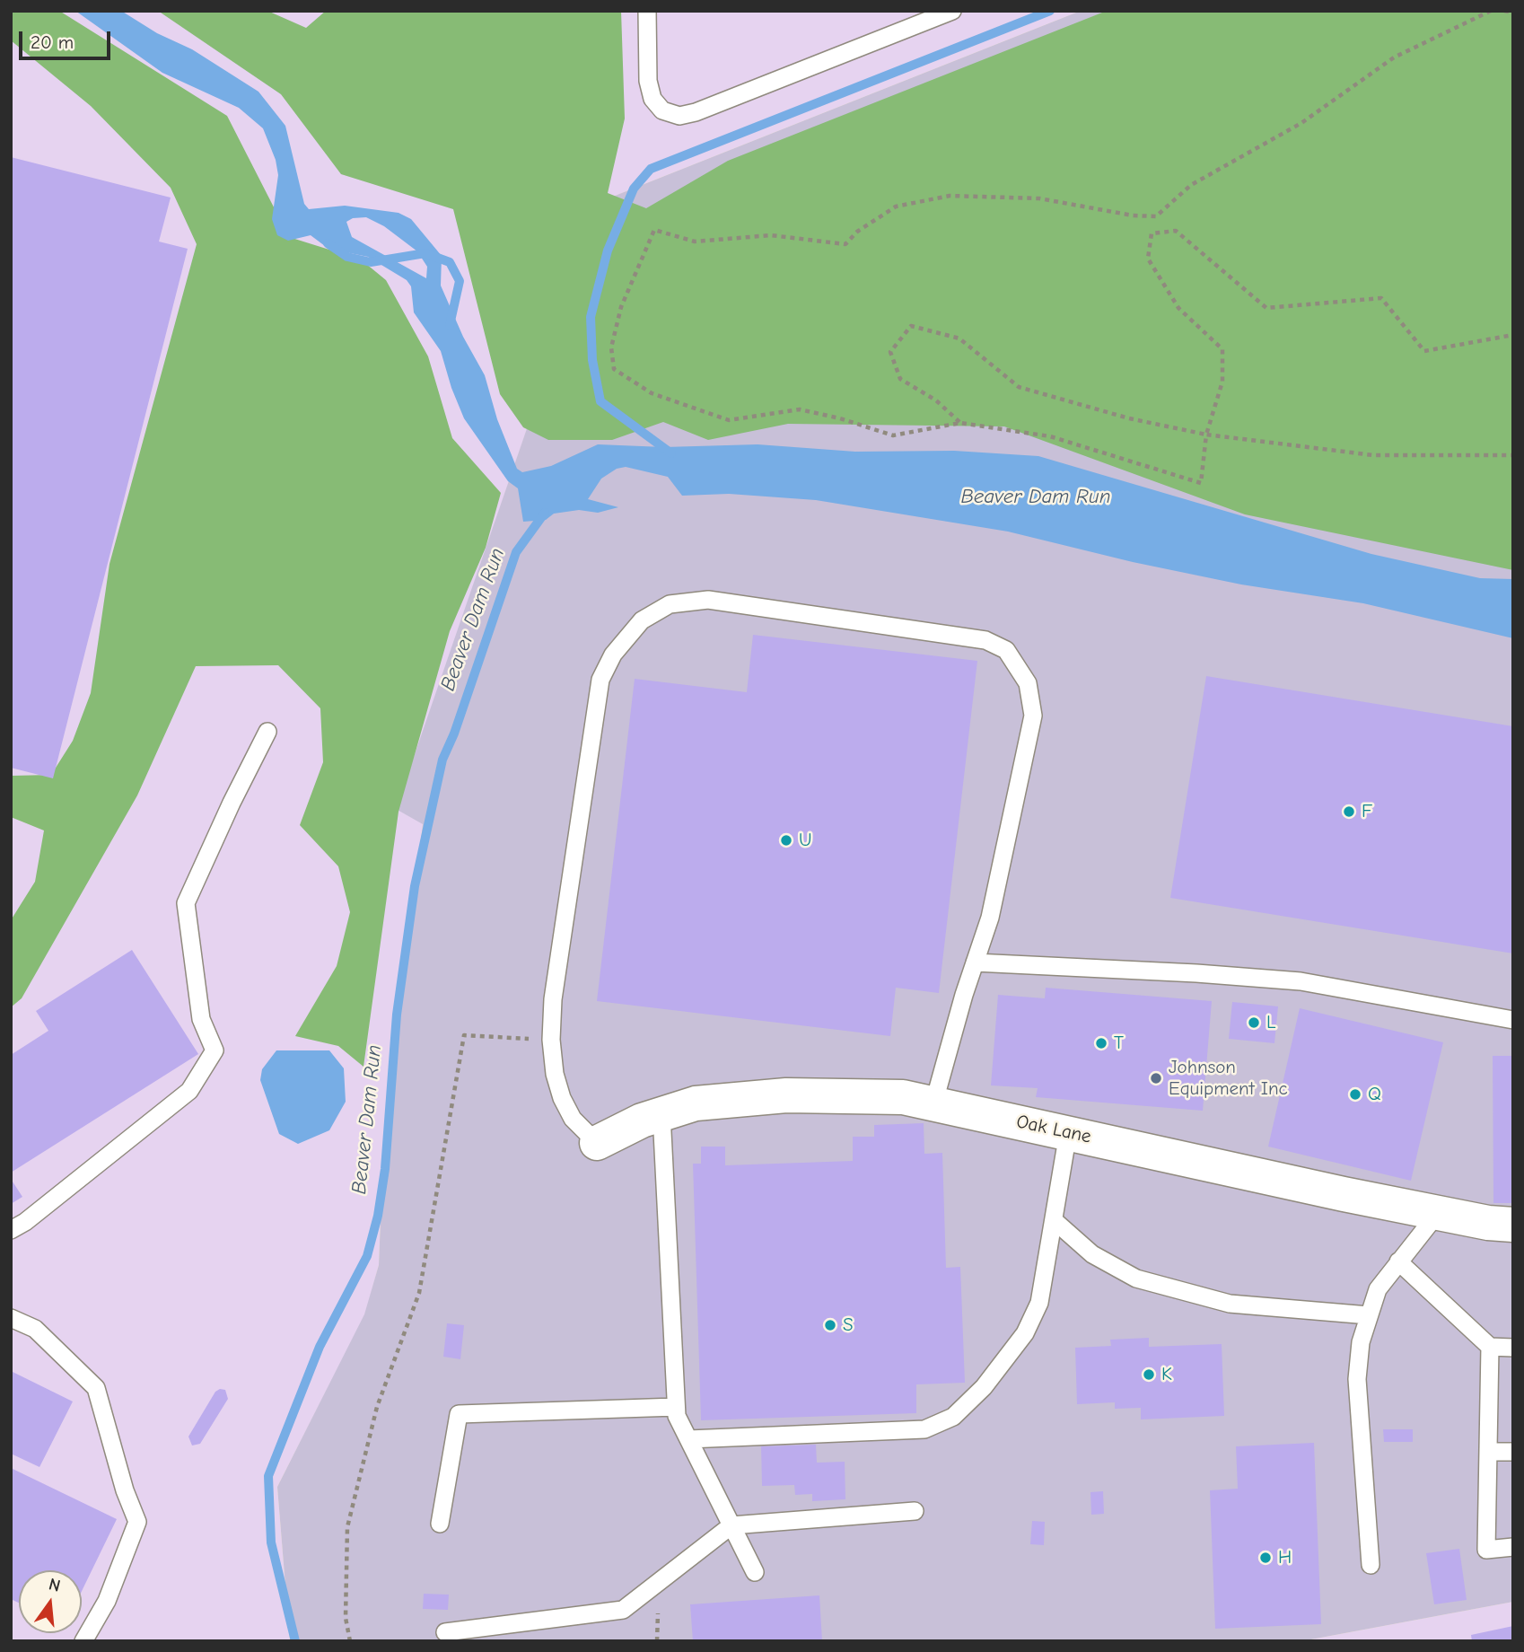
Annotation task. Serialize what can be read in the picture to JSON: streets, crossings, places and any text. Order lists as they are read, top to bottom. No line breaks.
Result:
{"streets":{"street":["Oak Lane"]},"water":["Beaver Dam Run"],"places":["F","U","L","T","Johnson Equipment Inc","Q","S","K","H"],"scale_bar":"20 m","north":"top"}
